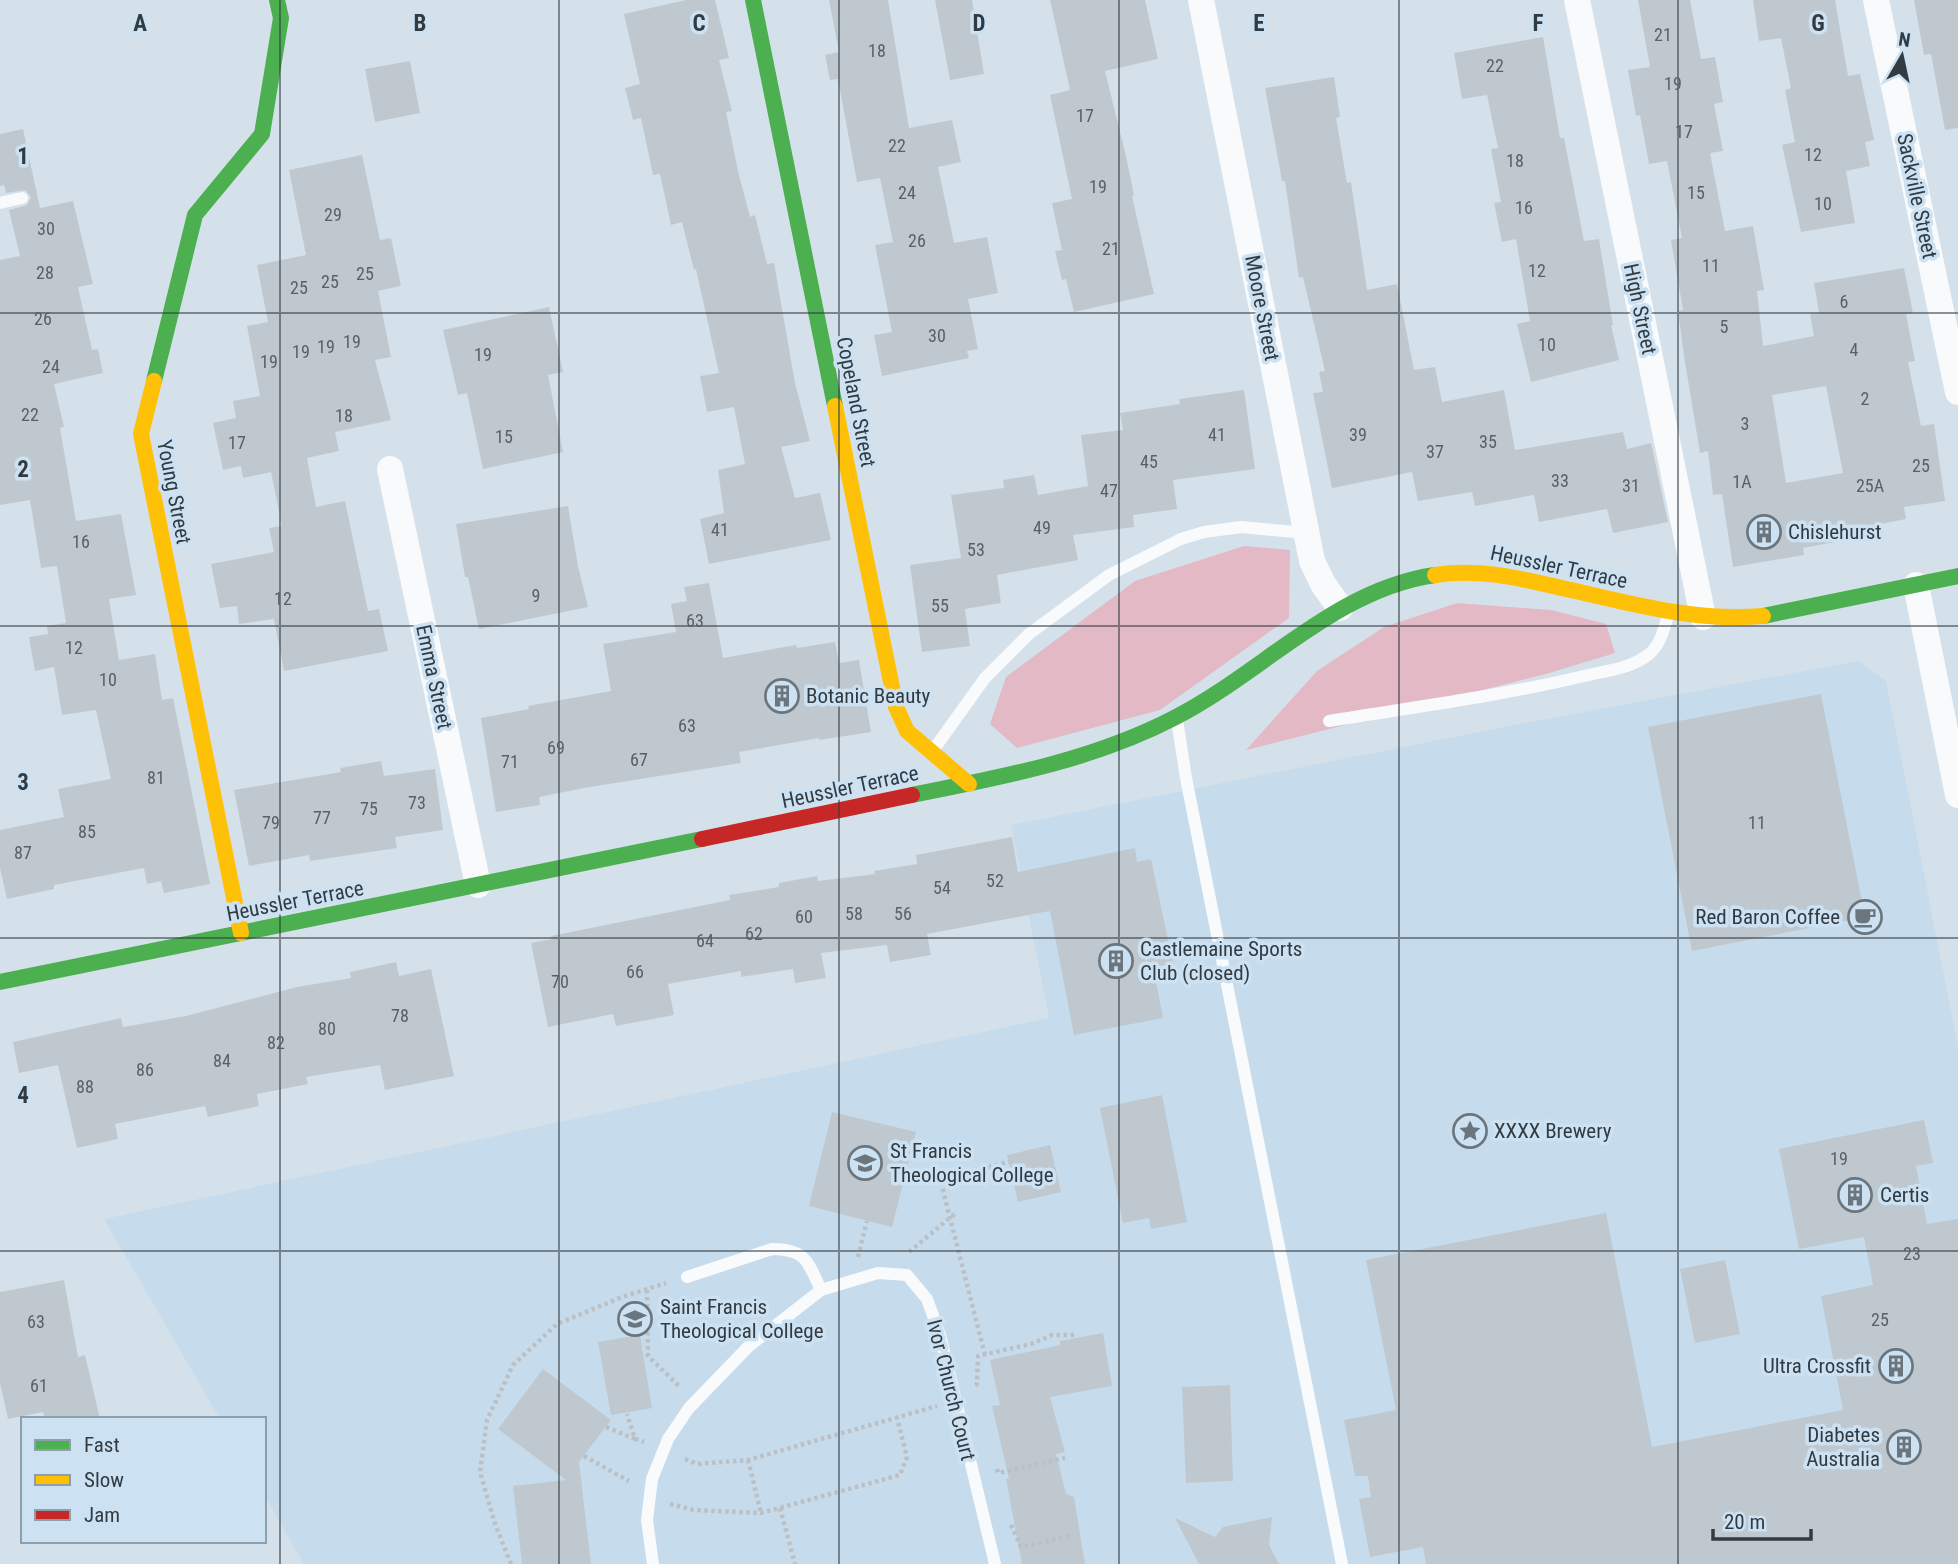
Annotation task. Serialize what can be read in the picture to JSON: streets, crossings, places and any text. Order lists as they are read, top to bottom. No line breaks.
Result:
{"streets":{"street":["Sackville Street","Moore Street","High Street","Copeland Street","Young Street","Heussler Terrace","Emma Street"],"lane":["Ivor Church Court"]},"crossings":[["Moore Street","Heussler Terrace"],["High Street","Heussler Terrace"],["Copeland Street","Heussler Terrace"],["Young Street","Heussler Terrace"],["Heussler Terrace","Emma Street"]],"places":{"building":["Chislehurst","Botanic Beauty","Castlemaine Sports Club (closed)","Certis","Ultra Crossfit","Diabetes Australia"],"cafe":["Red Baron Coffee"],"place":["XXXX Brewery"],"school or university":["St Francis Theological College","Saint Francis Theological College"]},"house_numbers":["21","18","22","19","17","17","22","12","18","19","24","15","10","16","29","30","26","21","11","12","28","25","25","25","6","26","5","30","19","10","19","4","19","19","19","24","2","22","18","3","41","39","15","35","17","37","45","25","33","1A","31","25A","47","49","41","16","53","9","12","55","63","12","10","63","69","67","71","81","73","75","77","79","11","85","87","52","54","58","56","60","62","64","66","70","78","80","82","84","86","88","19","23","25","63","61"],"legend":["Fast","Slow","Jam"],"scale_bar":"20 m","north":"top","grid":{"columns":["A","B","C","D","E","F","G"],"rows":["1","2","3","4"]}}
